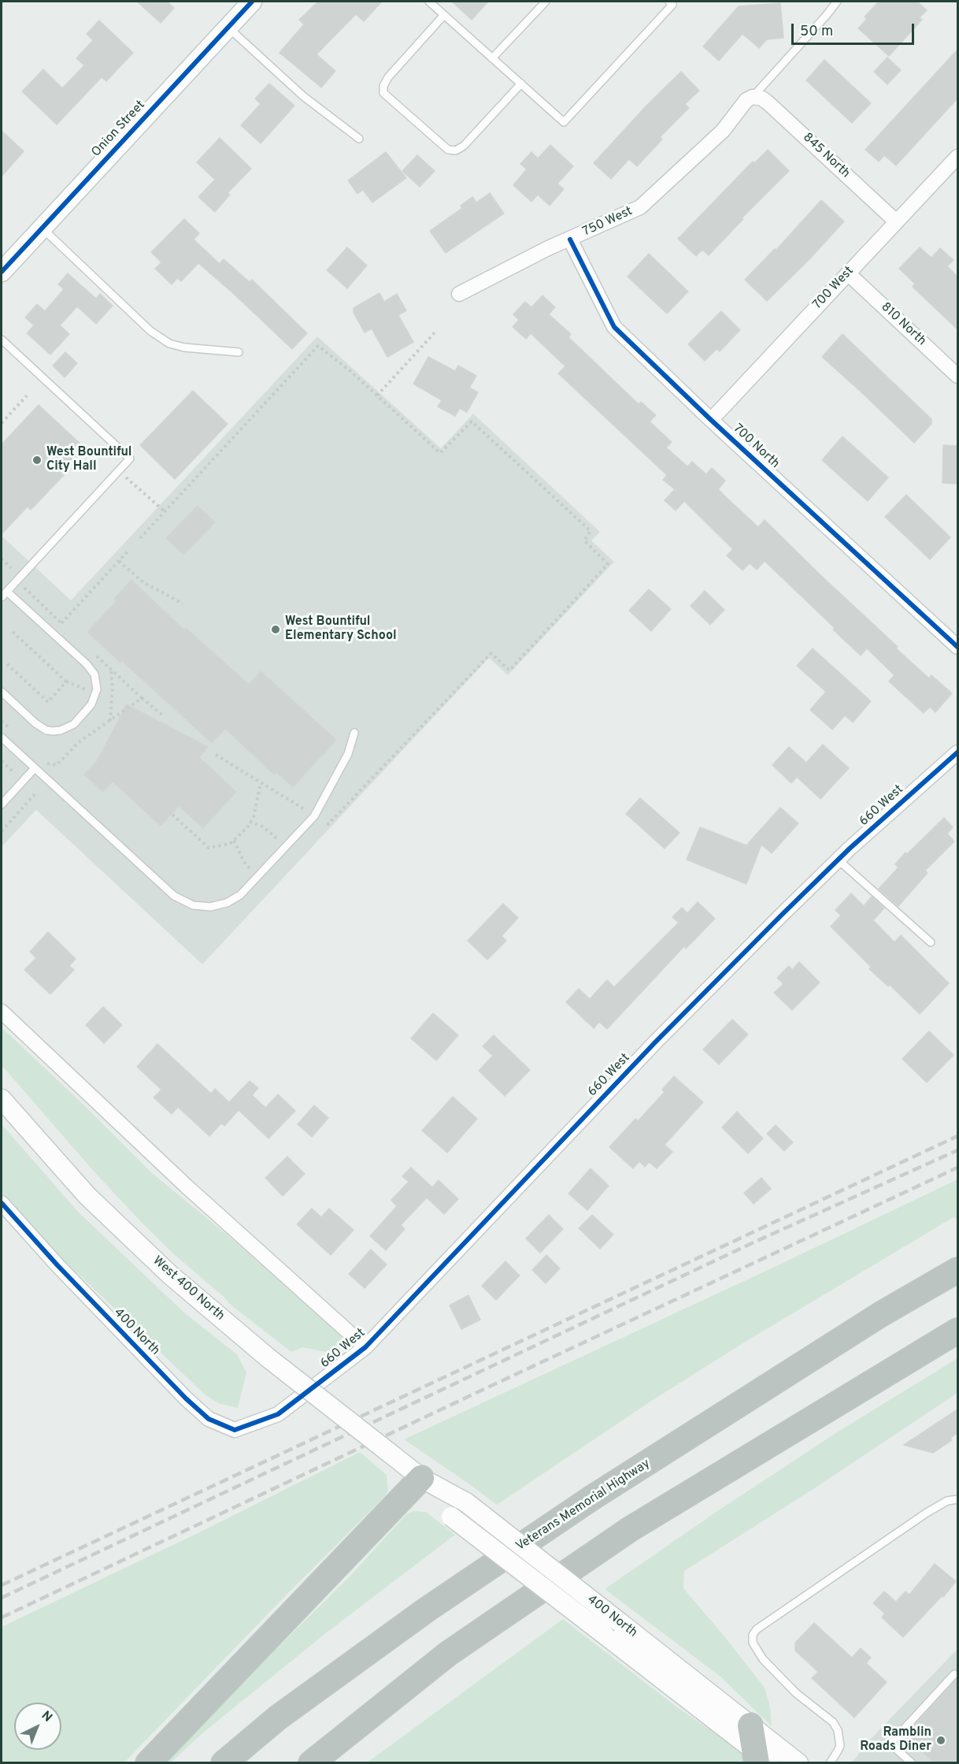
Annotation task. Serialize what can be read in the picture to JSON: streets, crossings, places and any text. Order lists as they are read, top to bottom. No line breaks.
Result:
{"streets":{"highway":["Veterans Memorial Highway"],"street":["Onion Street","845 North","750 West","700 West","810 North","700 North","660 West","West 400 North","400 North"]},"crossings":[["845 North","750 West"],["845 North","700 West"],["750 West","700 North"],["700 West","810 North"],["700 West","700 North"],["660 West","400 North"],["West 400 North","400 North"]],"places":["West Bountiful City Hall","West Bountiful Elementary School","Ramblin Roads Diner"],"scale_bar":"50 m","north":"top right"}
